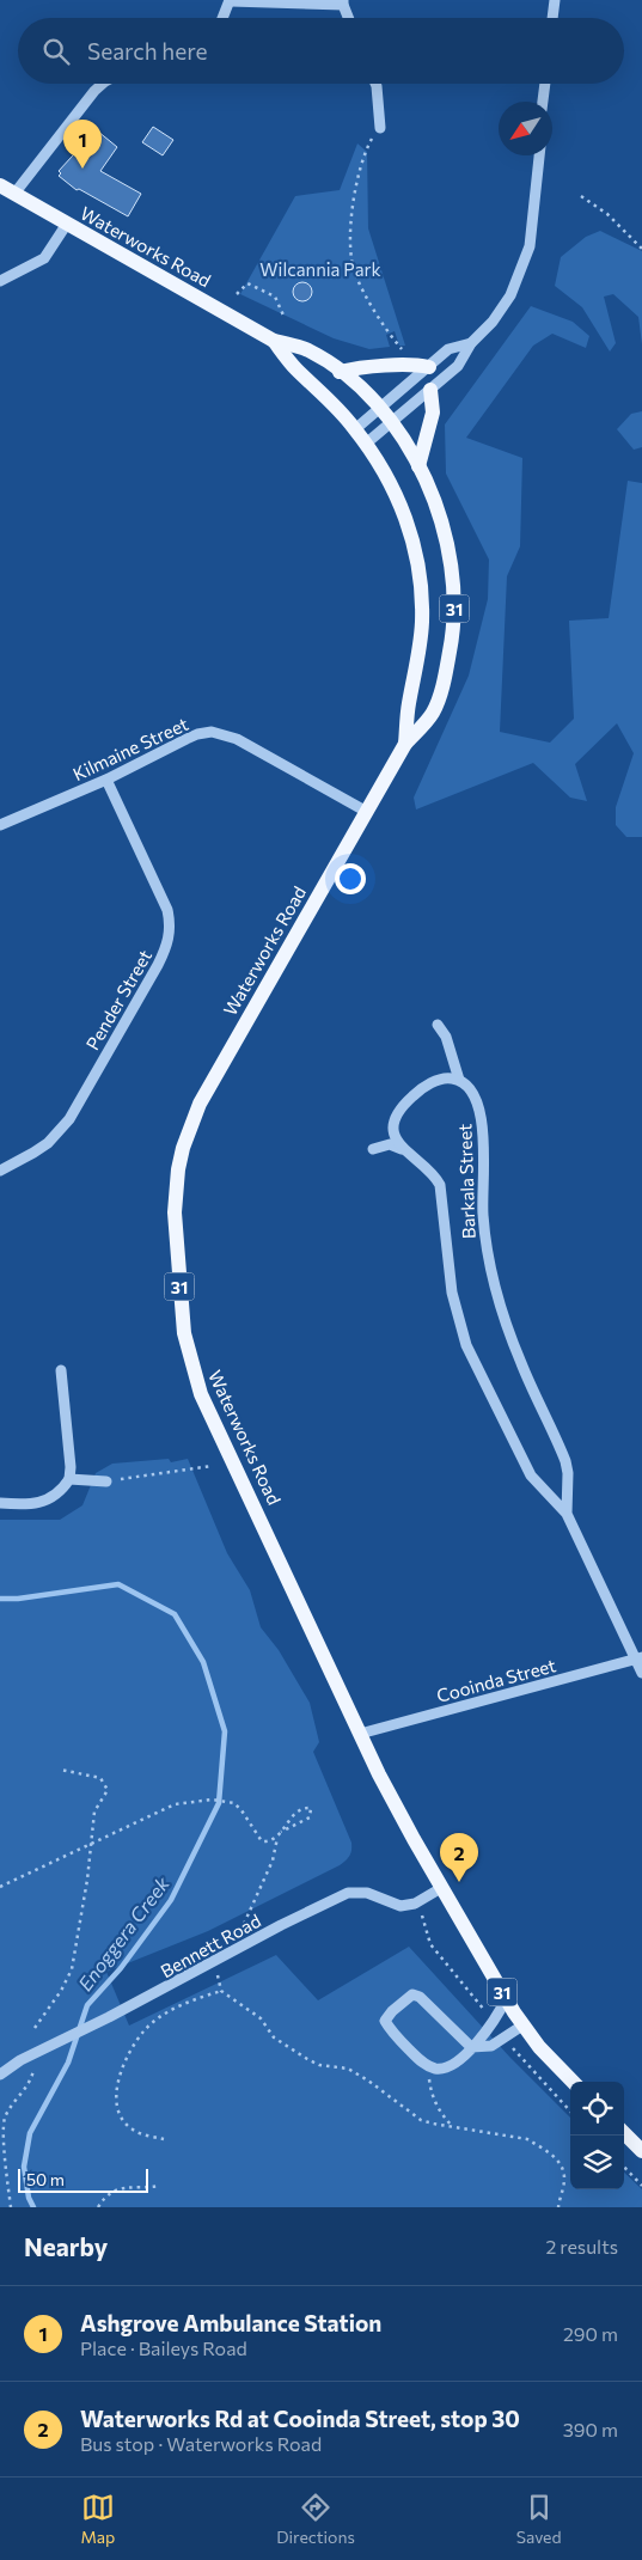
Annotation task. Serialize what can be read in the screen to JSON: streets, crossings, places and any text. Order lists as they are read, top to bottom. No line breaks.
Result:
{"streets":{"main road":["Waterworks Road","31"],"street":["Kilmaine Street","Pender Street","Barkala Street","Cooinda Street","Bennett Road"]},"crossings":[["Waterworks Road","Kilmaine Street"],["Waterworks Road","Cooinda Street"],["Waterworks Road","Bennett Road"],["Kilmaine Street","Pender Street"],["Barkala Street","Cooinda Street"]],"water":["Enoggera Creek"],"parks":["Wilcannia Park"],"scale_bar":"50 m","north":"bottom left","page":{"search":"Search here","pins":["1","2"],"scale":"50 m","heading":["Nearby","2 results"],"list":[{"mark":"1","name":"Ashgrove Ambulance Station","note":"Place · Baileys Road","value":"290 m"},{"mark":"2","name":"Waterworks Rd at Cooinda Street, stop 30","note":"Bus stop · Waterworks Road","value":"390 m"}],"nav":["Map","Directions","Saved"]}}
